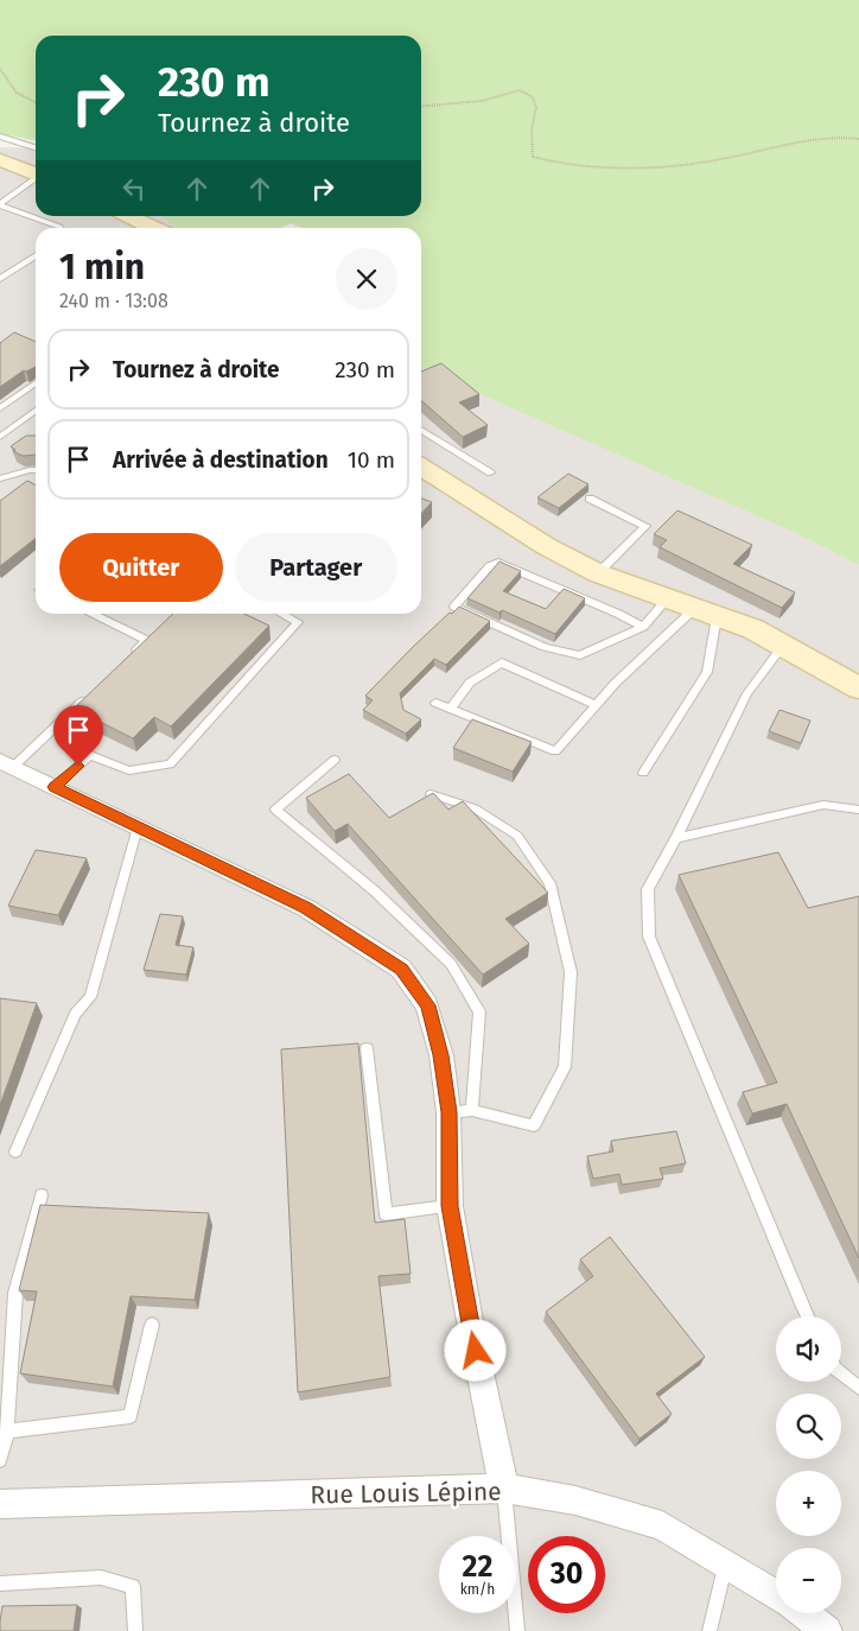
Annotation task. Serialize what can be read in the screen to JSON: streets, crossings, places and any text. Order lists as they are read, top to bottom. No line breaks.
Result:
{"streets":{"street":["Rue Louis Lépine"]},"page":{"turn":["230 m","Tournez à droite"],"heading":["1 min","240 m · 13:08"],"list":[{"name":"Tournez à droite","value":"230 m"},{"name":"Arrivée à destination","value":"10 m"}],"buttons":["Quitter","Partager"],"map_buttons":["+","−"],"speed":"22 km/h","limit":"30"}}
